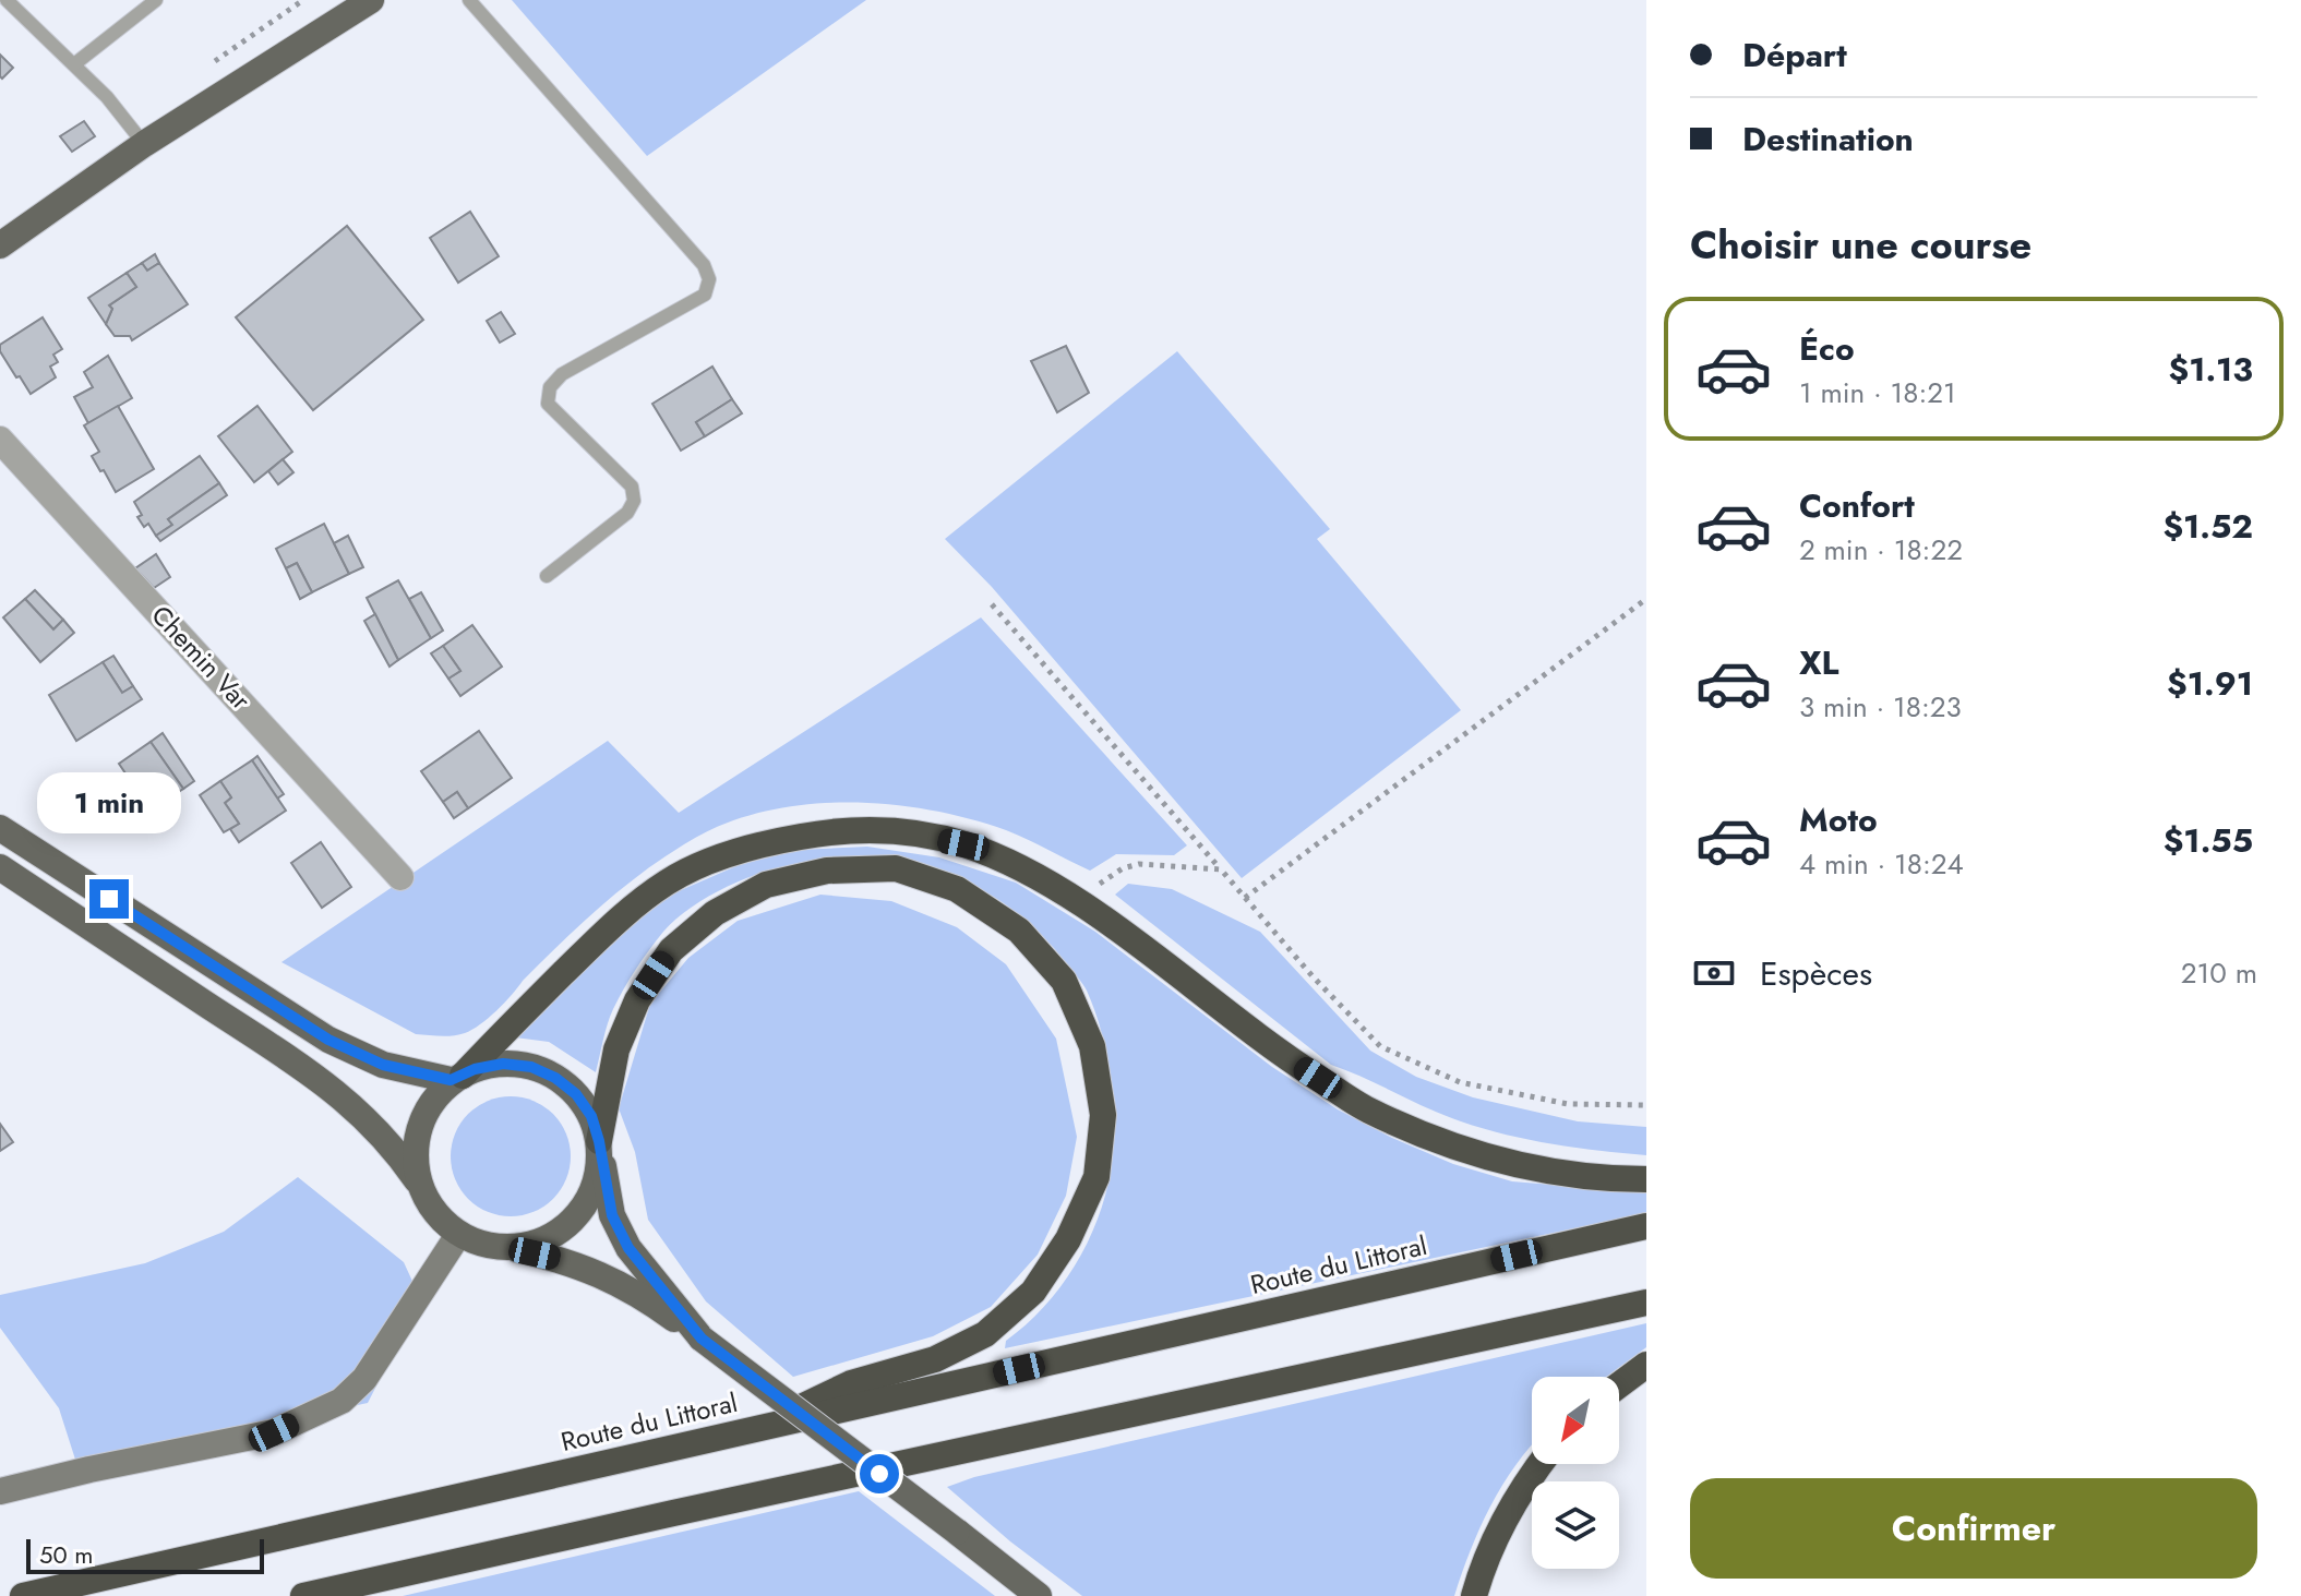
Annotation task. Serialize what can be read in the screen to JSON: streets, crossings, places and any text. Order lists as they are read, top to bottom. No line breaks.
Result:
{"streets":{"highway":["Route du Littoral"],"street":["Chemin Var"]},"scale_bar":"50 m","north":"bottom left","page":{"banner":["Départ","Destination"],"heading":"Choisir une course","list":[{"name":"Éco","note":"1 min · 18:21","value":"$1.13"},{"name":"Confort","note":"2 min · 18:22","value":"$1.52"},{"name":"XL","note":"3 min · 18:23","value":"$1.91"},{"name":"Moto","note":"4 min · 18:24","value":"$1.55"}],"bubble":"1 min","pay":["Espèces","210 m"],"buttons":"Confirmer","scale":"50 m"}}
